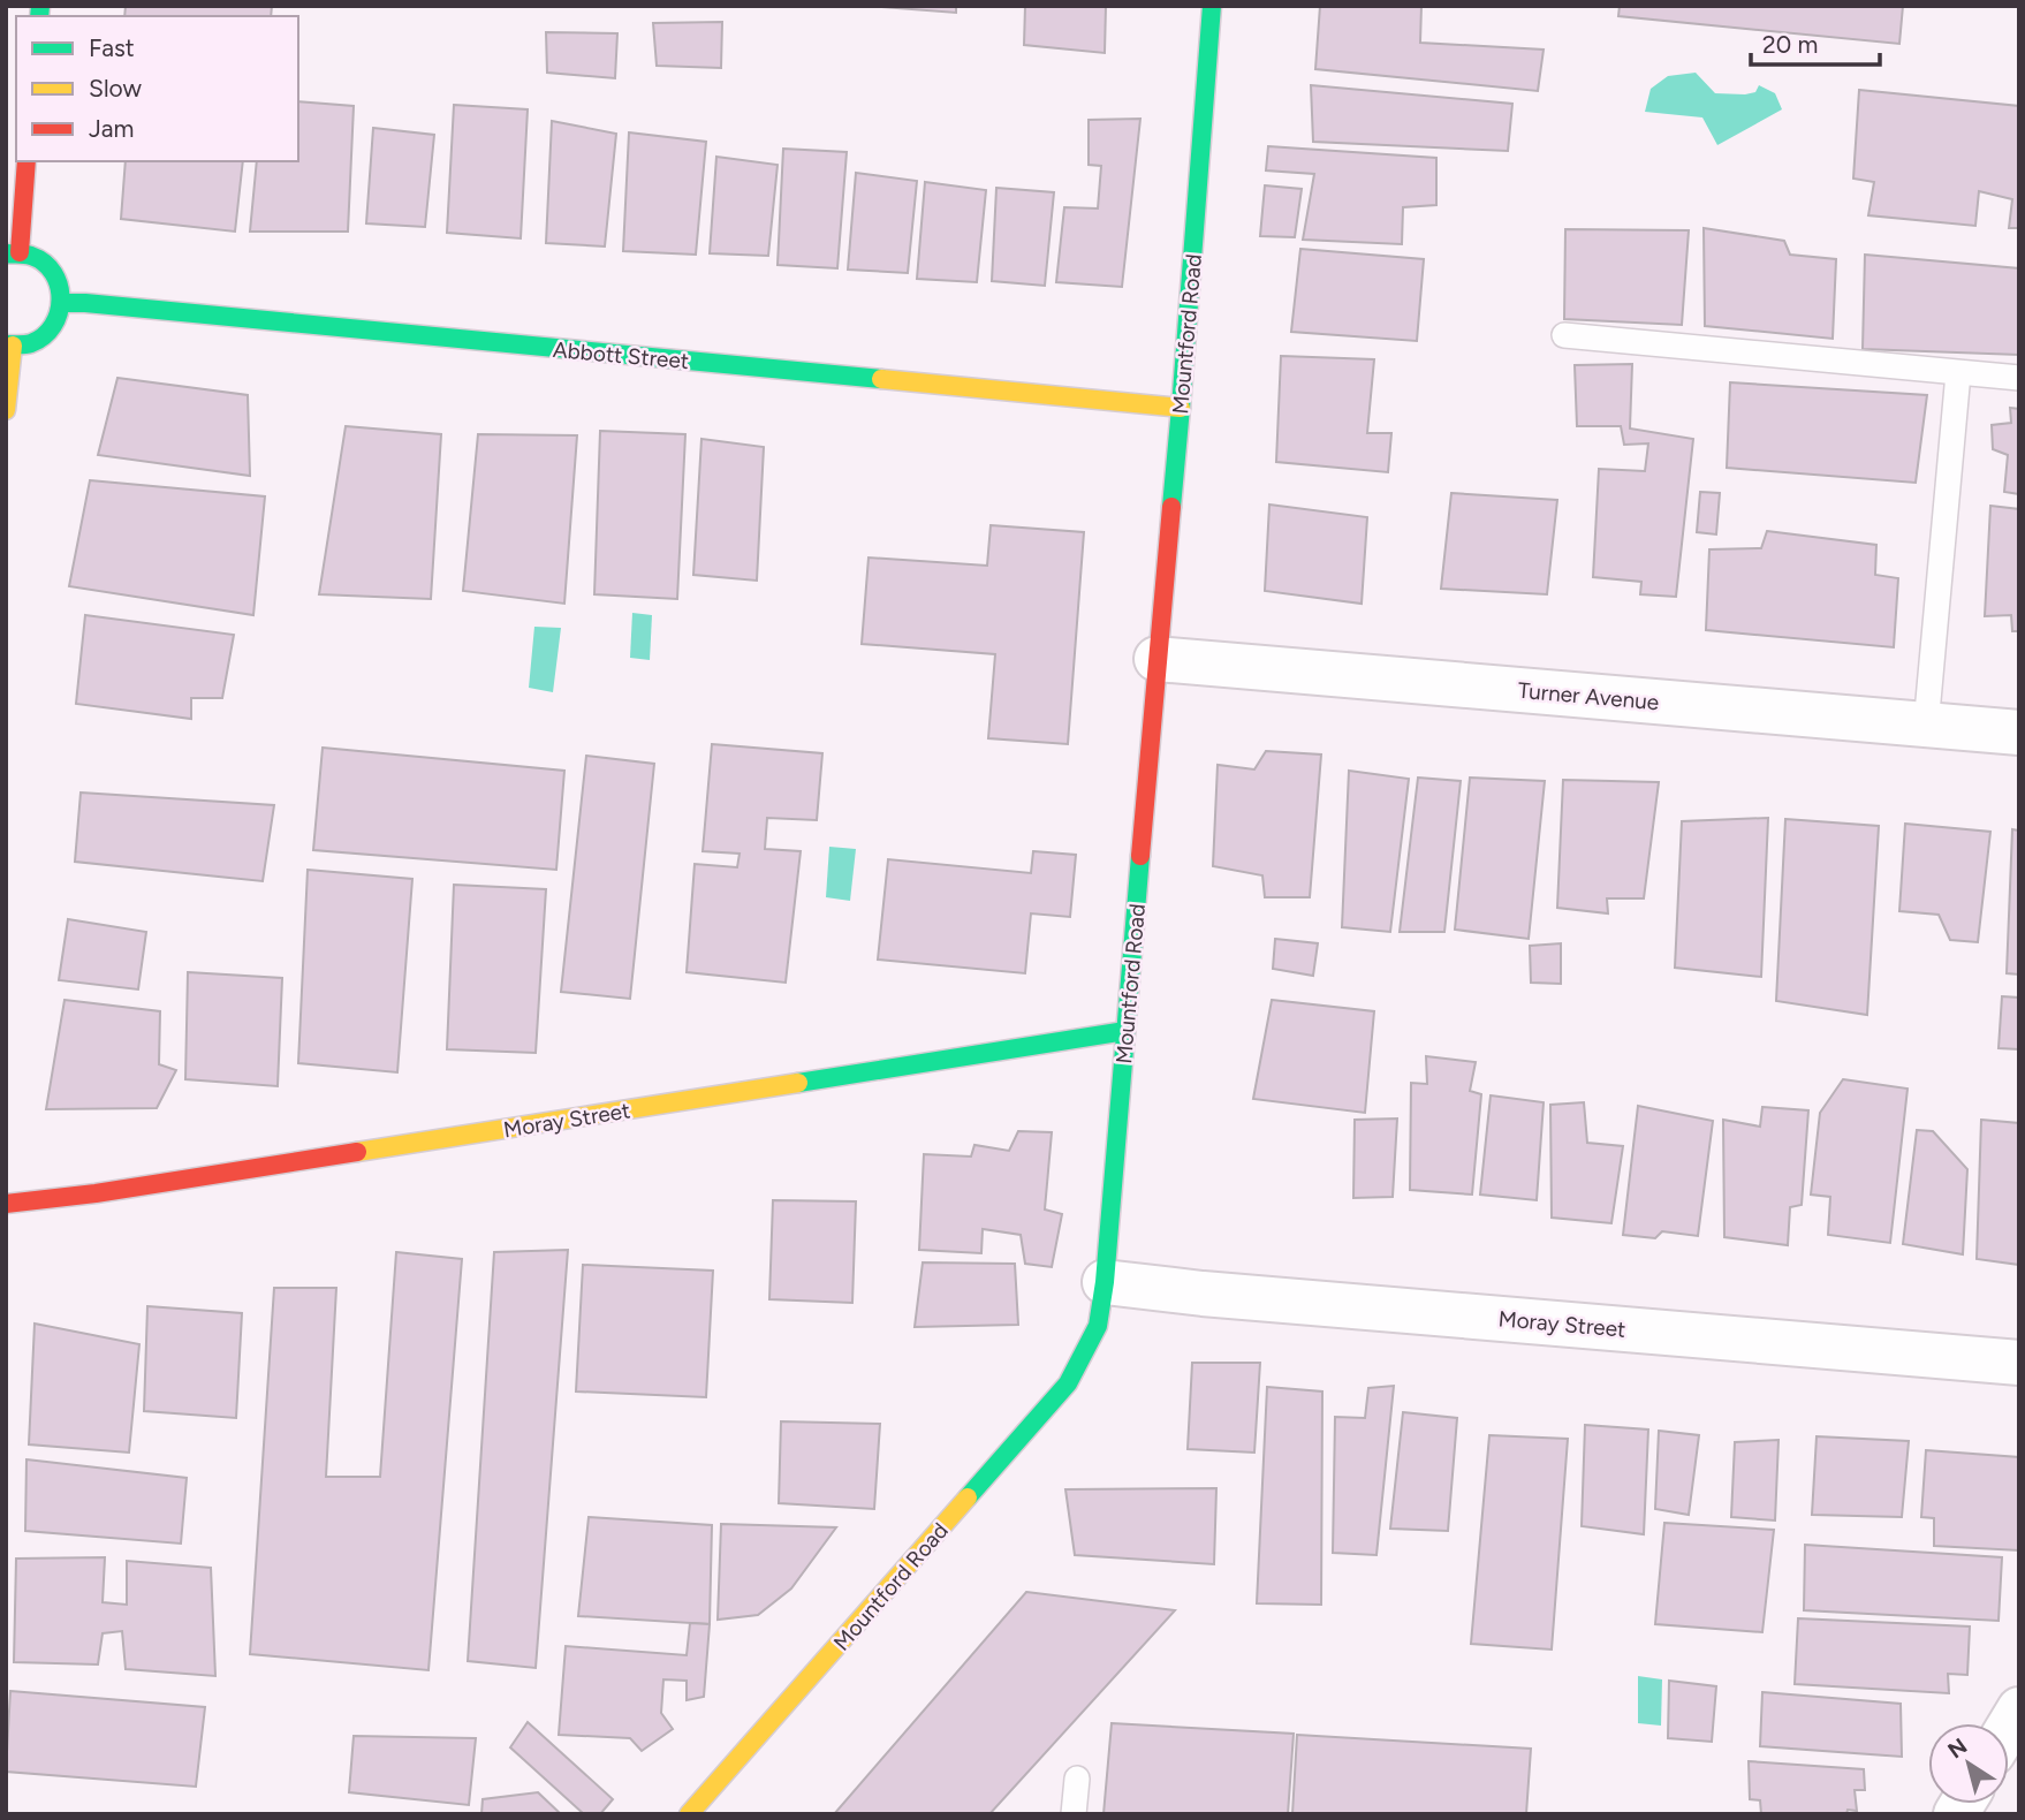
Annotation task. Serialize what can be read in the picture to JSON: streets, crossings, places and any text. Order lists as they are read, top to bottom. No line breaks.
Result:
{"streets":{"street":["Mountford Road","Abbott Street","Turner Avenue","Moray Street"]},"crossings":[["Mountford Road","Abbott Street"],["Mountford Road","Turner Avenue"],["Mountford Road","Moray Street"]],"legend":["Fast","Slow","Jam"],"scale_bar":"20 m","north":"top left"}
